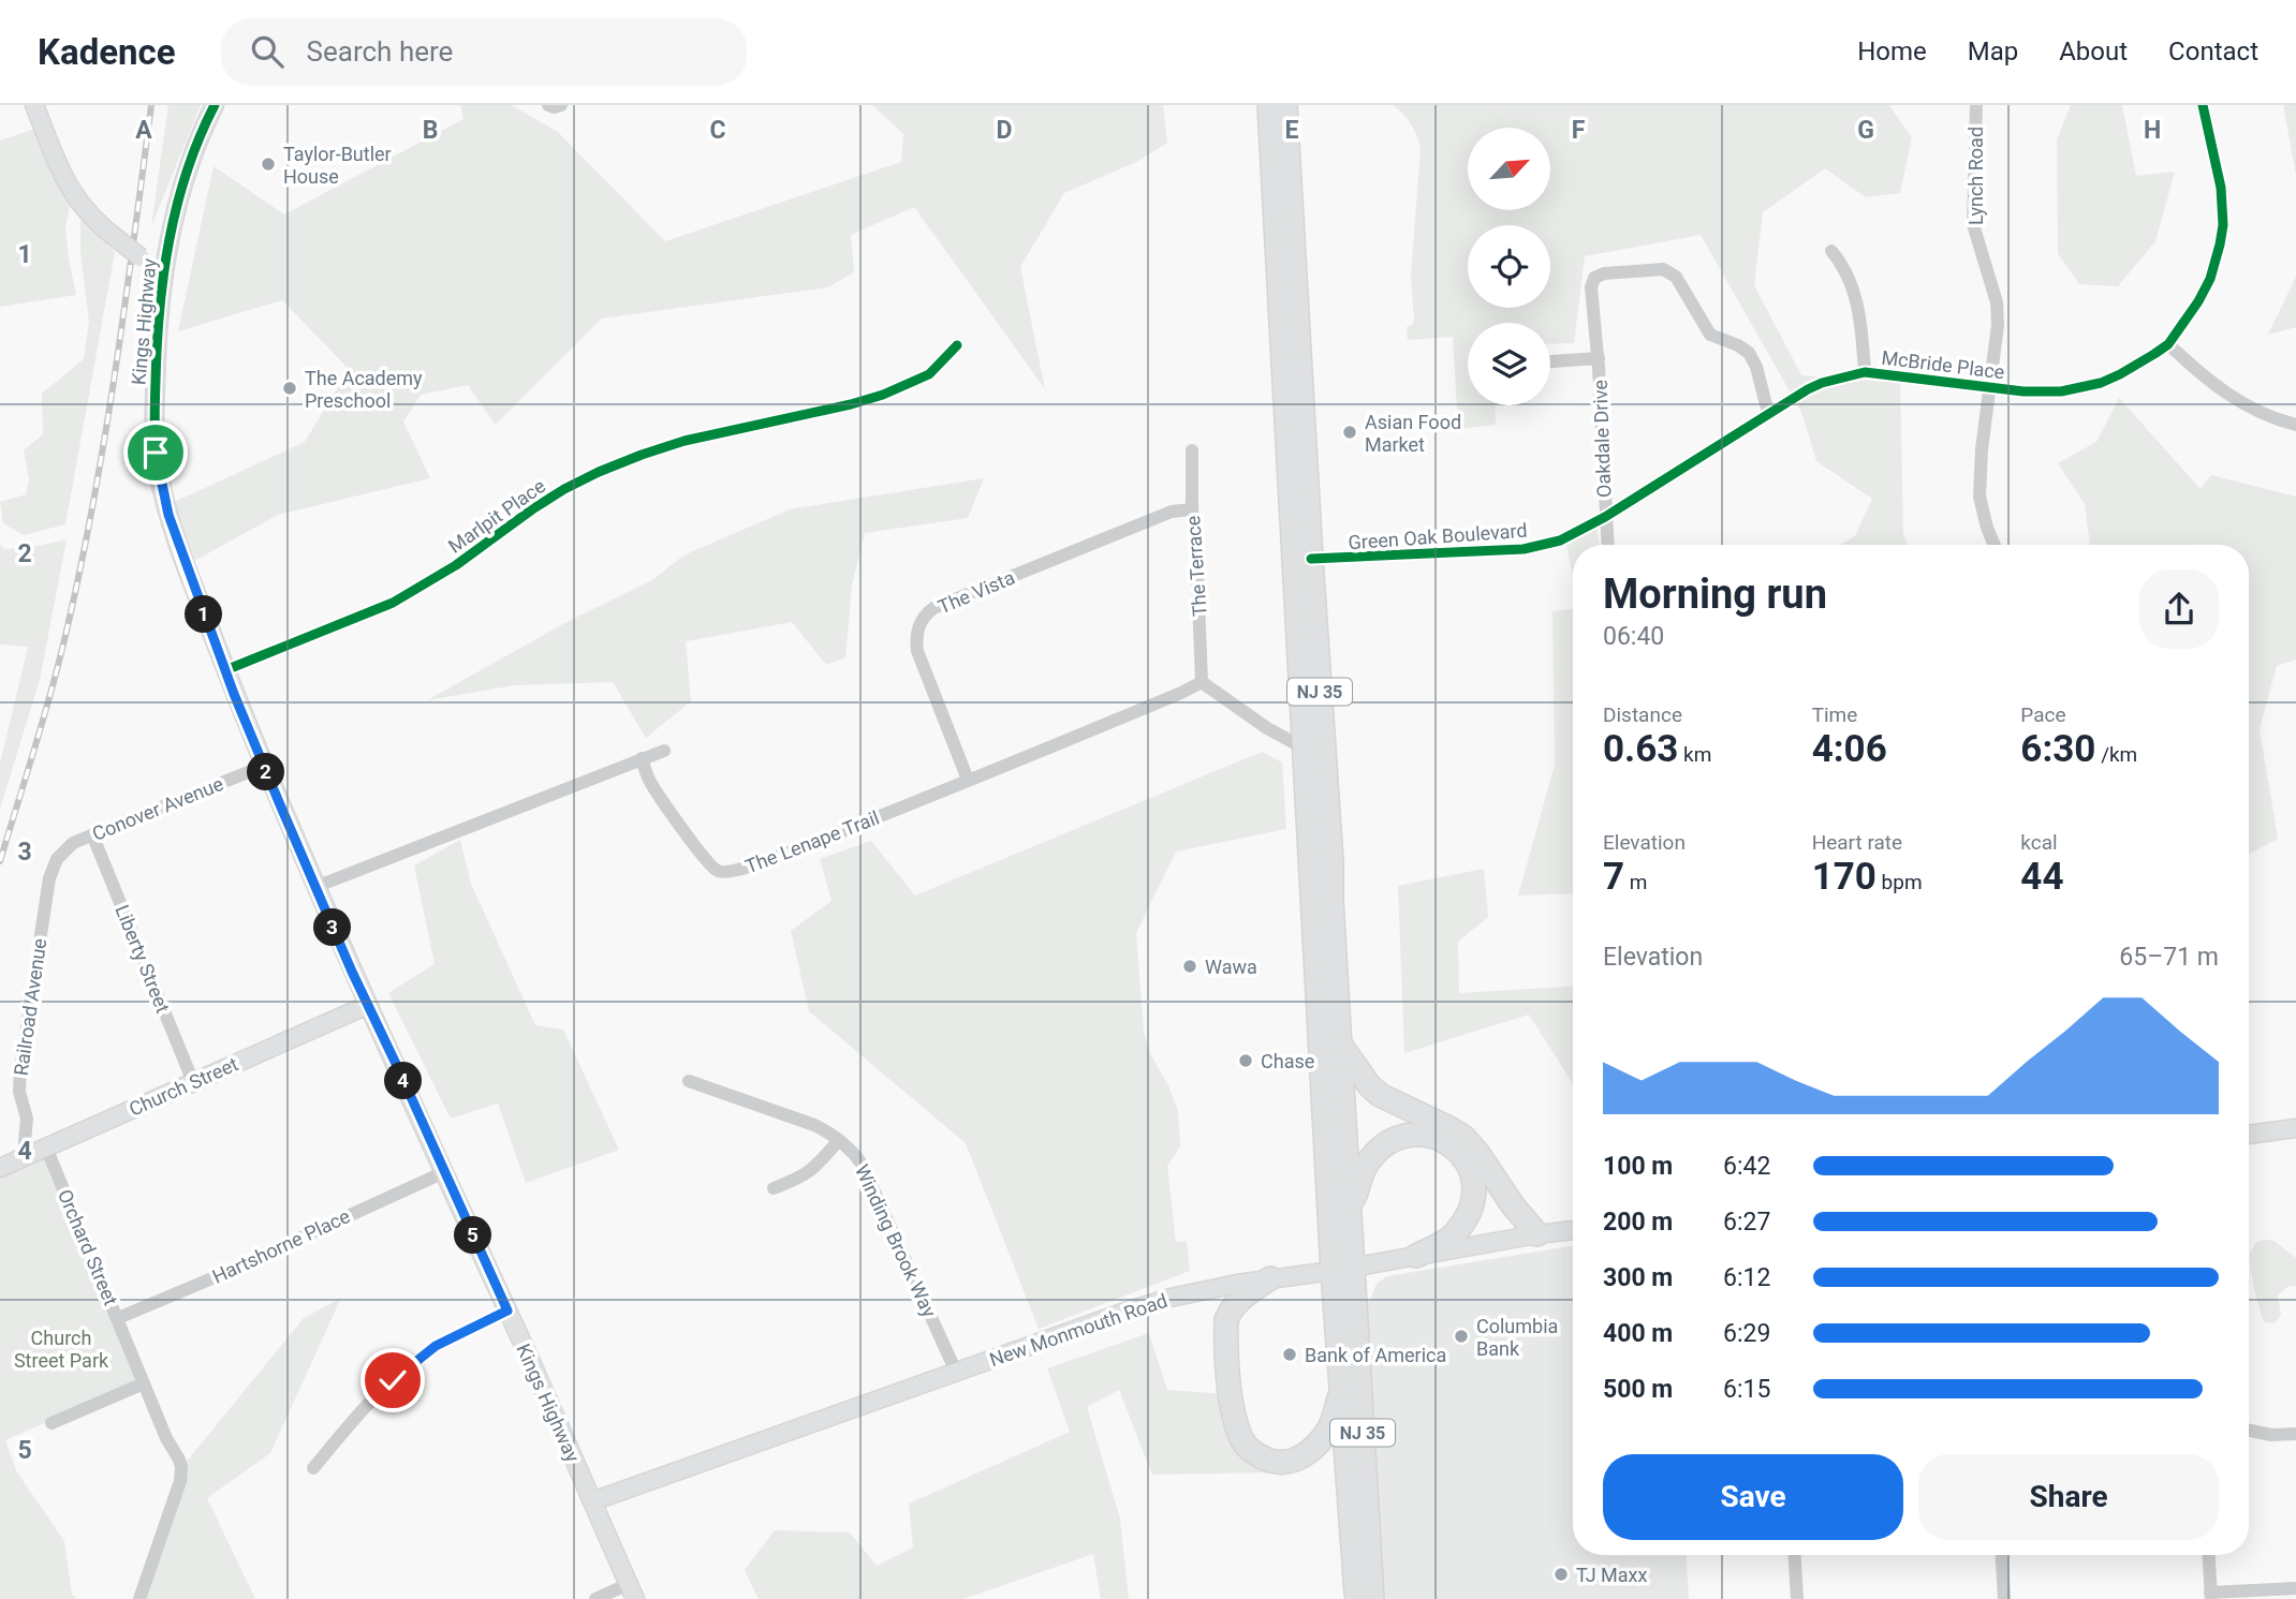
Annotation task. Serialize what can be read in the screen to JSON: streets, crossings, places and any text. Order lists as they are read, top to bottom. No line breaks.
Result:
{"streets":{"highway":["NJ 35"],"main road":["Kings Highway","Church Street","New Monmouth Road"],"street":["Lynch Road","McBride Place","Oakdale Drive","Marlpit Place","Green Oak Boulevard","The Terrace","The Vista","Conover Avenue","The Lenape Trail","Liberty Street","Railroad Avenue","Winding Brook Way","Hartshorne Place","Orchard Street"]},"crossings":[["Lynch Road","McBride Place"],["Kings Highway","Marlpit Place"],["Kings Highway","Conover Avenue"],["Kings Highway","Church Street"],["Kings Highway","Hartshorne Place"],["Kings Highway","New Monmouth Road"],["McBride Place","Oakdale Drive"],["McBride Place","Green Oak Boulevard"],["Oakdale Drive","Green Oak Boulevard"],["Green Oak Boulevard","NJ 35"],["The Terrace","The Vista"],["The Terrace","The Lenape Trail"],["The Vista","The Lenape Trail"],["NJ 35","New Monmouth Road"],["Conover Avenue","Liberty Street"],["Conover Avenue","Railroad Avenue"],["Liberty Street","Church Street"],["Railroad Avenue","Church Street"],["Church Street","Orchard Street"],["Winding Brook Way","New Monmouth Road"],["Hartshorne Place","Orchard Street"]],"parks":["Church Street Park"],"places":["Taylor-Butler House","The Academy Preschool","Asian Food Market","Wawa","Chase","Columbia Bank","Bank of America","TJ Maxx"],"north":"top right","page":{"header":"Kadence","search":"Search here","nav":["Home","Map","About","Contact"],"heading":["Morning run","06:40"],"pins":["1","2","3","4","5"],"stats":[["Distance","0.63 km"],["Time","4:06"],["Pace","6:30 /km"],["Elevation","7 m"],["Heart rate","170 bpm"],["kcal","44"]],"chart":["Elevation","65–71 m"],"list":[{"name":"100 m","note":"6:42"},{"name":"200 m","note":"6:27"},{"name":"300 m","note":"6:12"},{"name":"400 m","note":"6:29"},{"name":"500 m","note":"6:15"}],"buttons":["Save","Share"]},"grid":{"columns":["A","B","C","D","E","F","G","H"],"rows":["1","2","3","4","5"]}}
